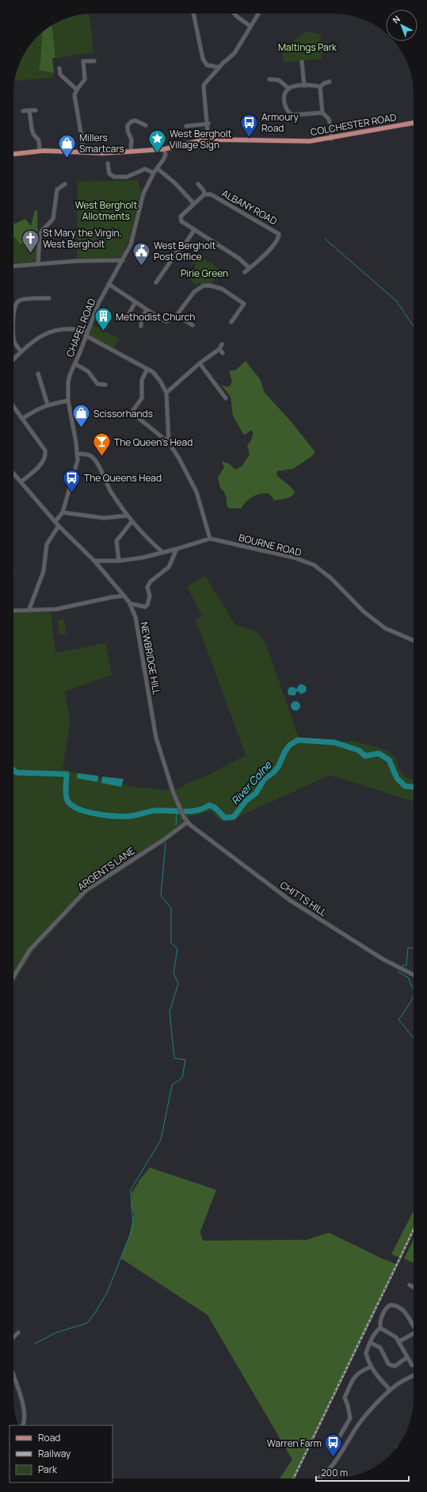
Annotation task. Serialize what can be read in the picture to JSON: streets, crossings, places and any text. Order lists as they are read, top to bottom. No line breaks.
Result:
{"streets":{"main road":["COLCHESTER ROAD"],"street":["ALBANY ROAD","CHAPEL ROAD","BOURNE ROAD","NEWBRIDGE HILL","ARGENTS LANE","CHITTS HILL"]},"crossings":[["COLCHESTER ROAD","CHAPEL ROAD"],["CHAPEL ROAD","NEWBRIDGE HILL"],["BOURNE ROAD","NEWBRIDGE HILL"],["NEWBRIDGE HILL","ARGENTS LANE"],["NEWBRIDGE HILL","CHITTS HILL"],["ARGENTS LANE","CHITTS HILL"]],"water":["River Colne"],"parks":["Maltings Park","West Bergholt Allotments","Pirie Green"],"places":{"bus stop":["Armoury Road","The Queens Head","Warren Farm"],"place":["West Bergholt Village Sign"],"shop":["Millers Smartcars","Scissorhands"],"church":["St Mary the Virgin, West Bergholt"],"public building":["West Bergholt Post Office"],"building":["Methodist Church"],"bar":["The Queen's Head"]},"legend":["Road","Railway","Park"],"scale_bar":"200 m","north":"top left"}
